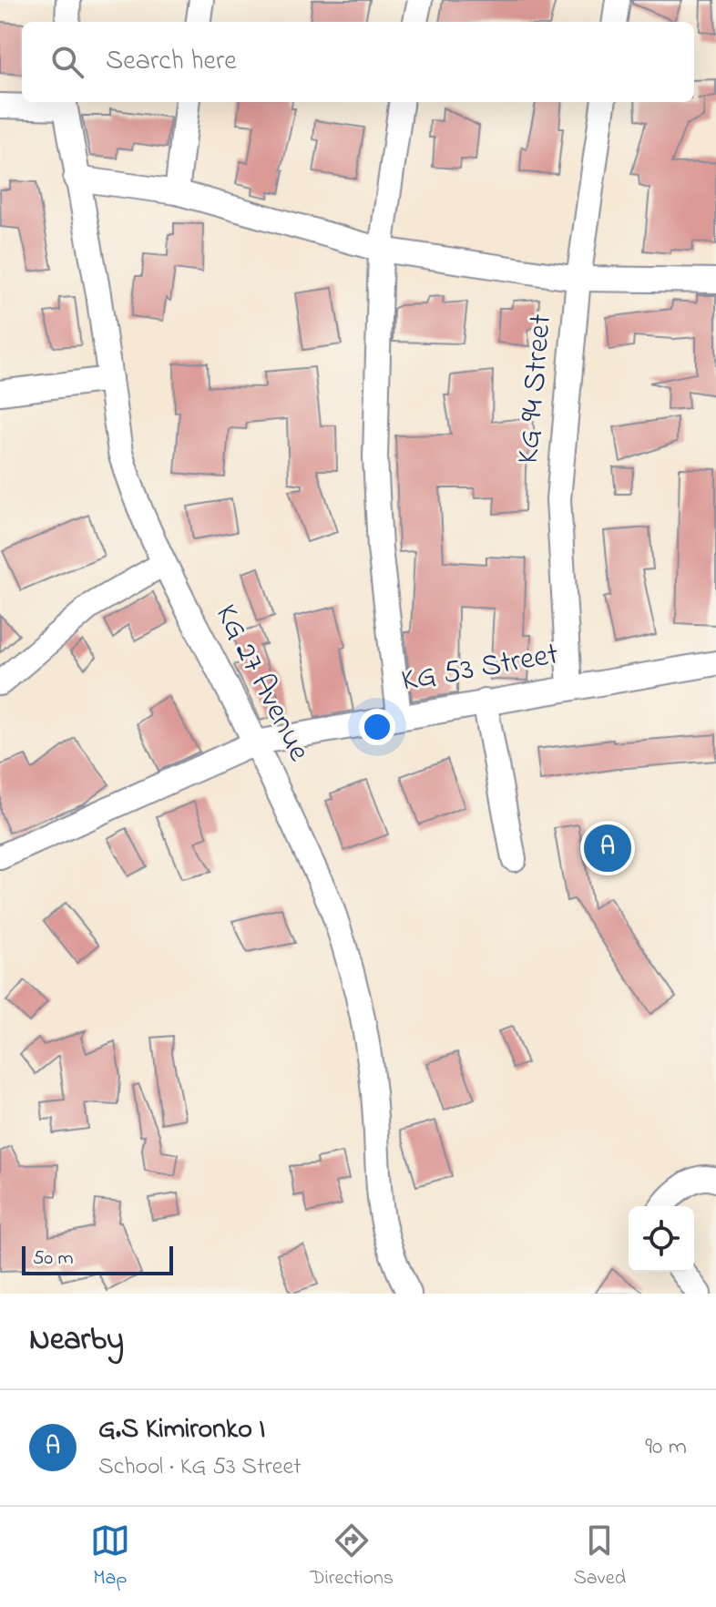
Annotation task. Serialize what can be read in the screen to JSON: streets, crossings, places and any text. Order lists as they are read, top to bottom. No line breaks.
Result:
{"streets":{"street":["KG 94 Street","KG 53 Street","KG 27 Avenue"]},"crossings":[["KG 94 Street","KG 53 Street"],["KG 53 Street","KG 27 Avenue"]],"scale_bar":"50 m","page":{"search":"Search here","pins":"A","scale":"50 m","heading":"Nearby","list":[{"mark":"A","name":"G.S Kimironko I","note":"School · KG 53 Street","value":"90 m"}],"nav":["Map","Directions","Saved"]}}
